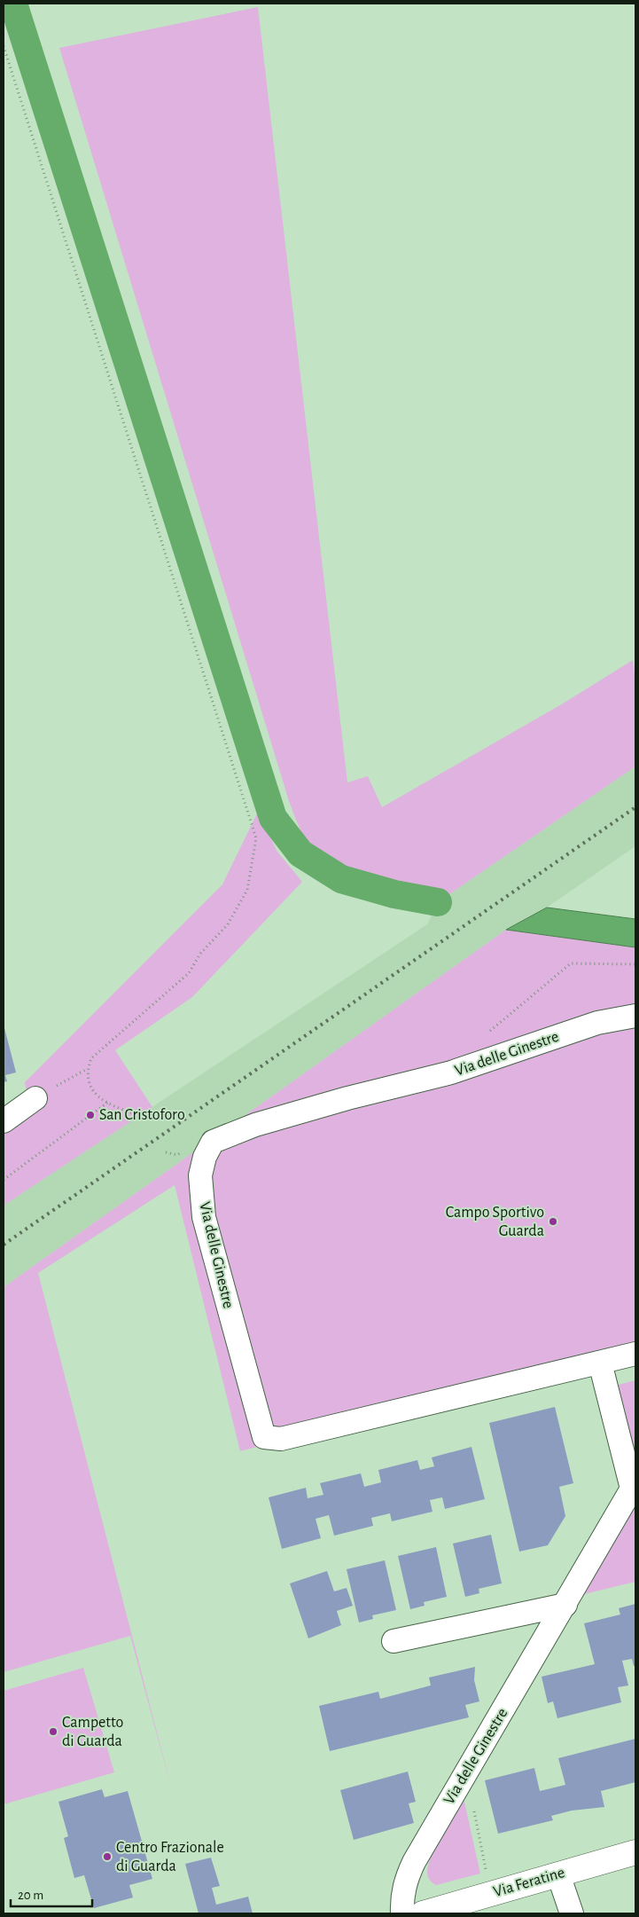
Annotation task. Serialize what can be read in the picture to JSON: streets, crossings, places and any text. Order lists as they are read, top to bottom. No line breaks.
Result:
{"streets":{"street":["Via delle Ginestre","Via Feratine"]},"places":["San Cristoforo","Campo Sportivo Guarda","Campetto di Guarda","Centro Frazionale di Guarda"],"scale_bar":"20 m"}
